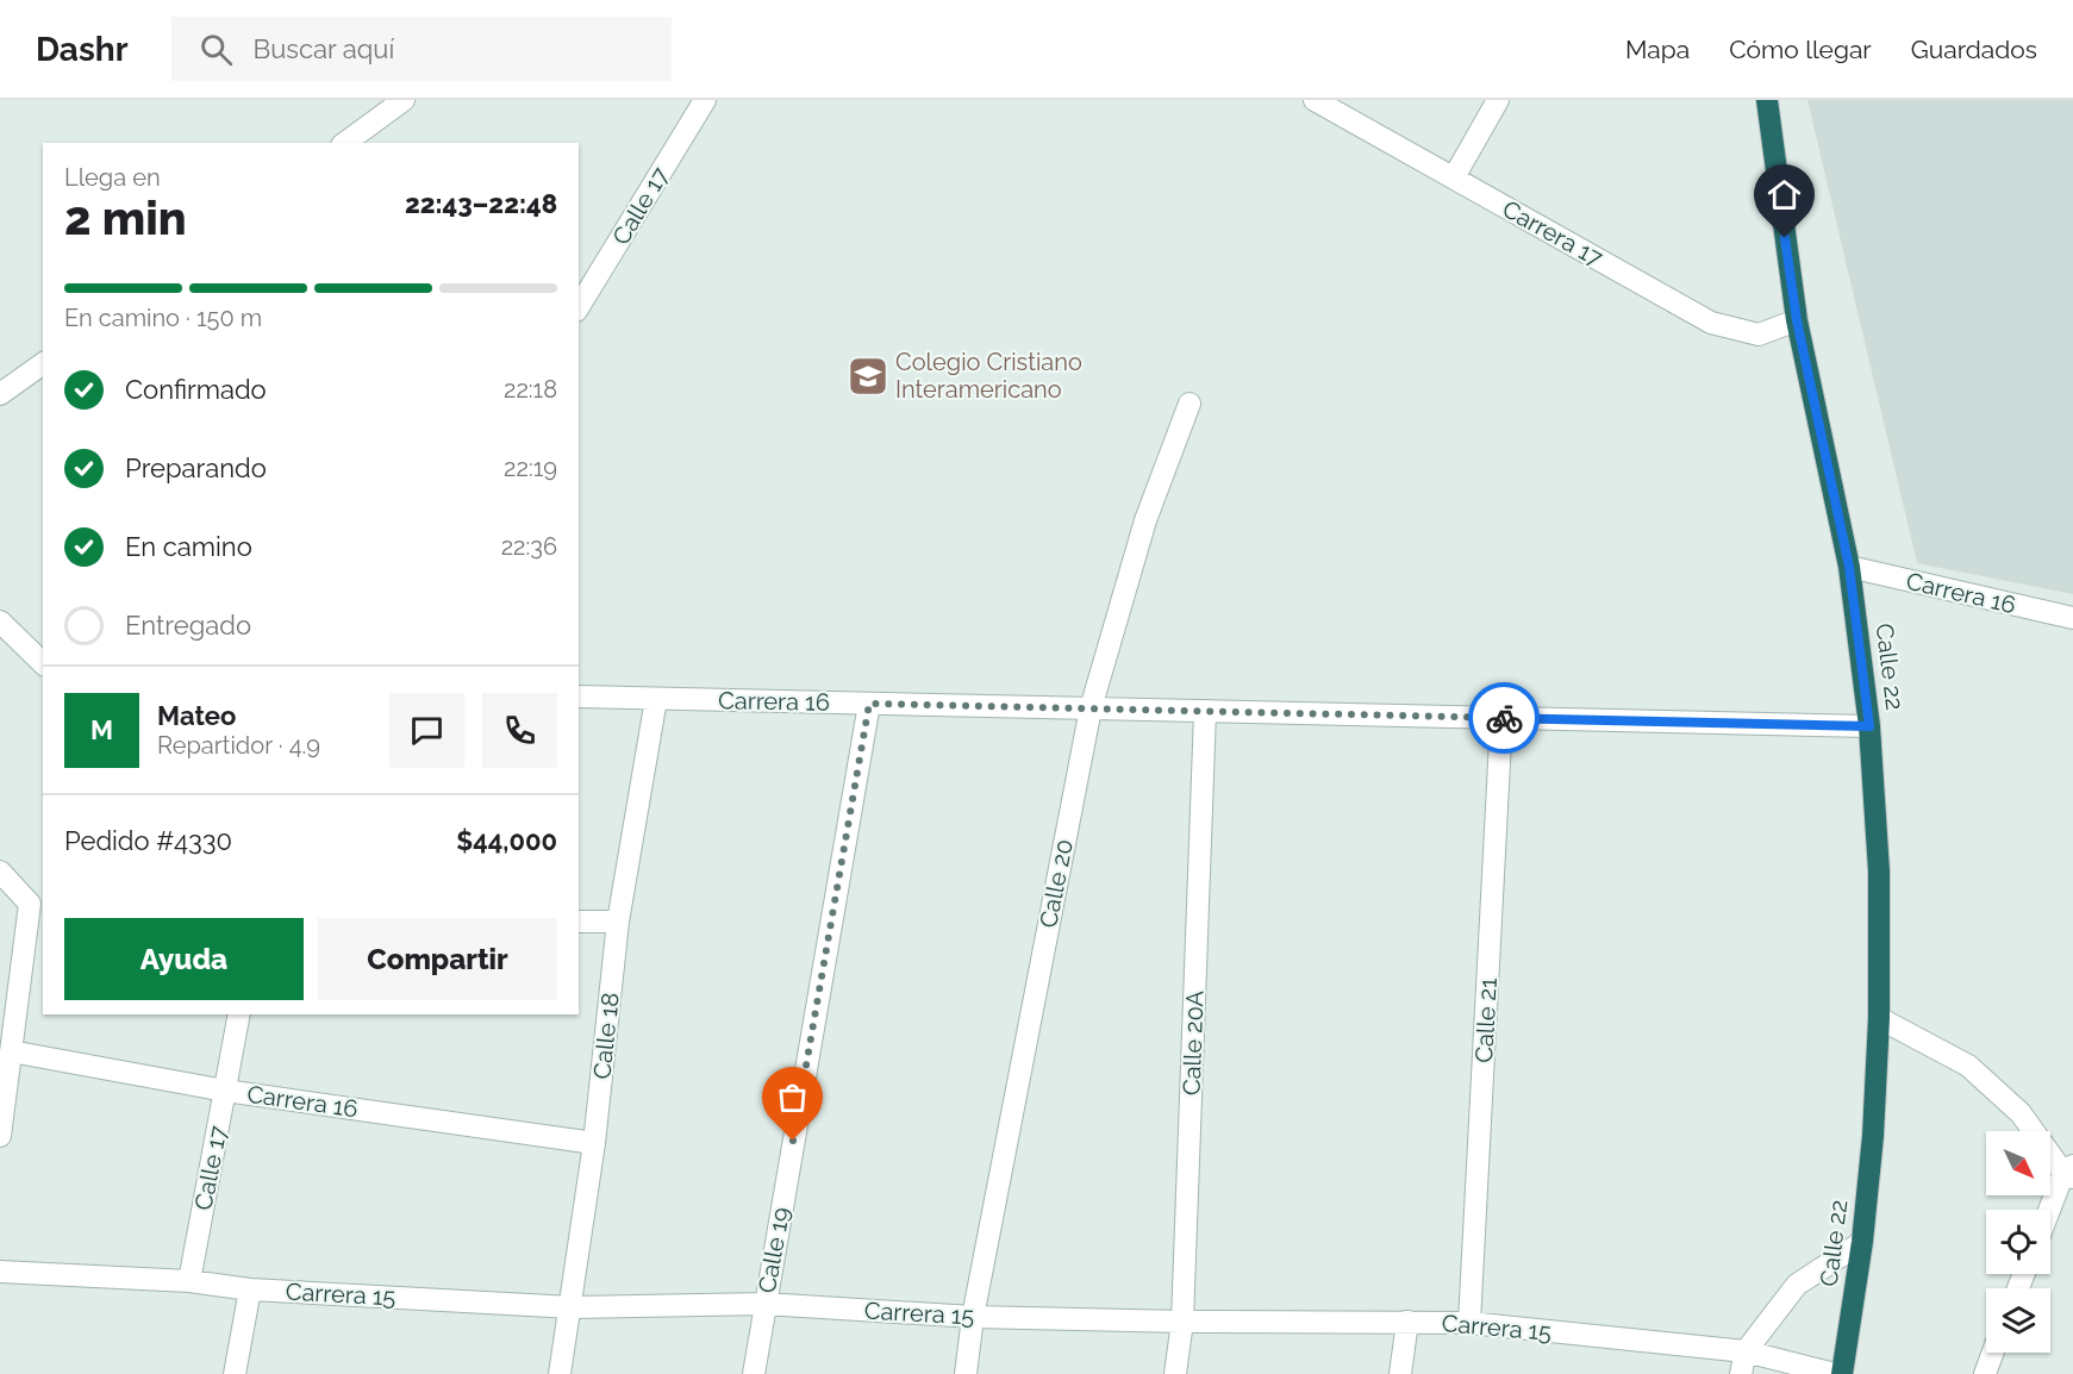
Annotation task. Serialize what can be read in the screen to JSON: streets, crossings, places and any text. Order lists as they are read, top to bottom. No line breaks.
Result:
{"streets":{"highway":["Calle 22"],"street":["Calle 17","Carrera 17","Carrera 16","Calle 20","Calle 21","Calle 18","Calle 20A","Calle 19","Carrera 15"]},"crossings":[["Calle 17","Carrera 16"],["Calle 17","Carrera 15"],["Carrera 17","Calle 22"],["Carrera 16","Calle 22"],["Carrera 16","Calle 20"],["Carrera 16","Calle 21"],["Carrera 16","Calle 18"],["Carrera 16","Calle 20A"],["Carrera 16","Calle 19"],["Calle 20","Carrera 15"],["Calle 21","Carrera 15"],["Calle 18","Carrera 15"],["Calle 20A","Carrera 15"],["Calle 19","Carrera 15"]],"places":{"school or university":["Colegio Cristiano Interamericano"]},"north":"bottom right","page":{"header":"Dashr","search":"Buscar aquí","nav":["Mapa","Cómo llegar","Guardados"],"heading":["2 min","Llega en","22:43–22:48"],"panel":["Mateo","Repartidor · 4.9","Pedido #4330","$44,000"],"bar":"En camino · 150 m","list":[["Confirmado","22:18"],["Preparando","22:19"],["En camino","22:36"],"Entregado"],"round":"M","buttons":["Ayuda","Compartir"]}}
